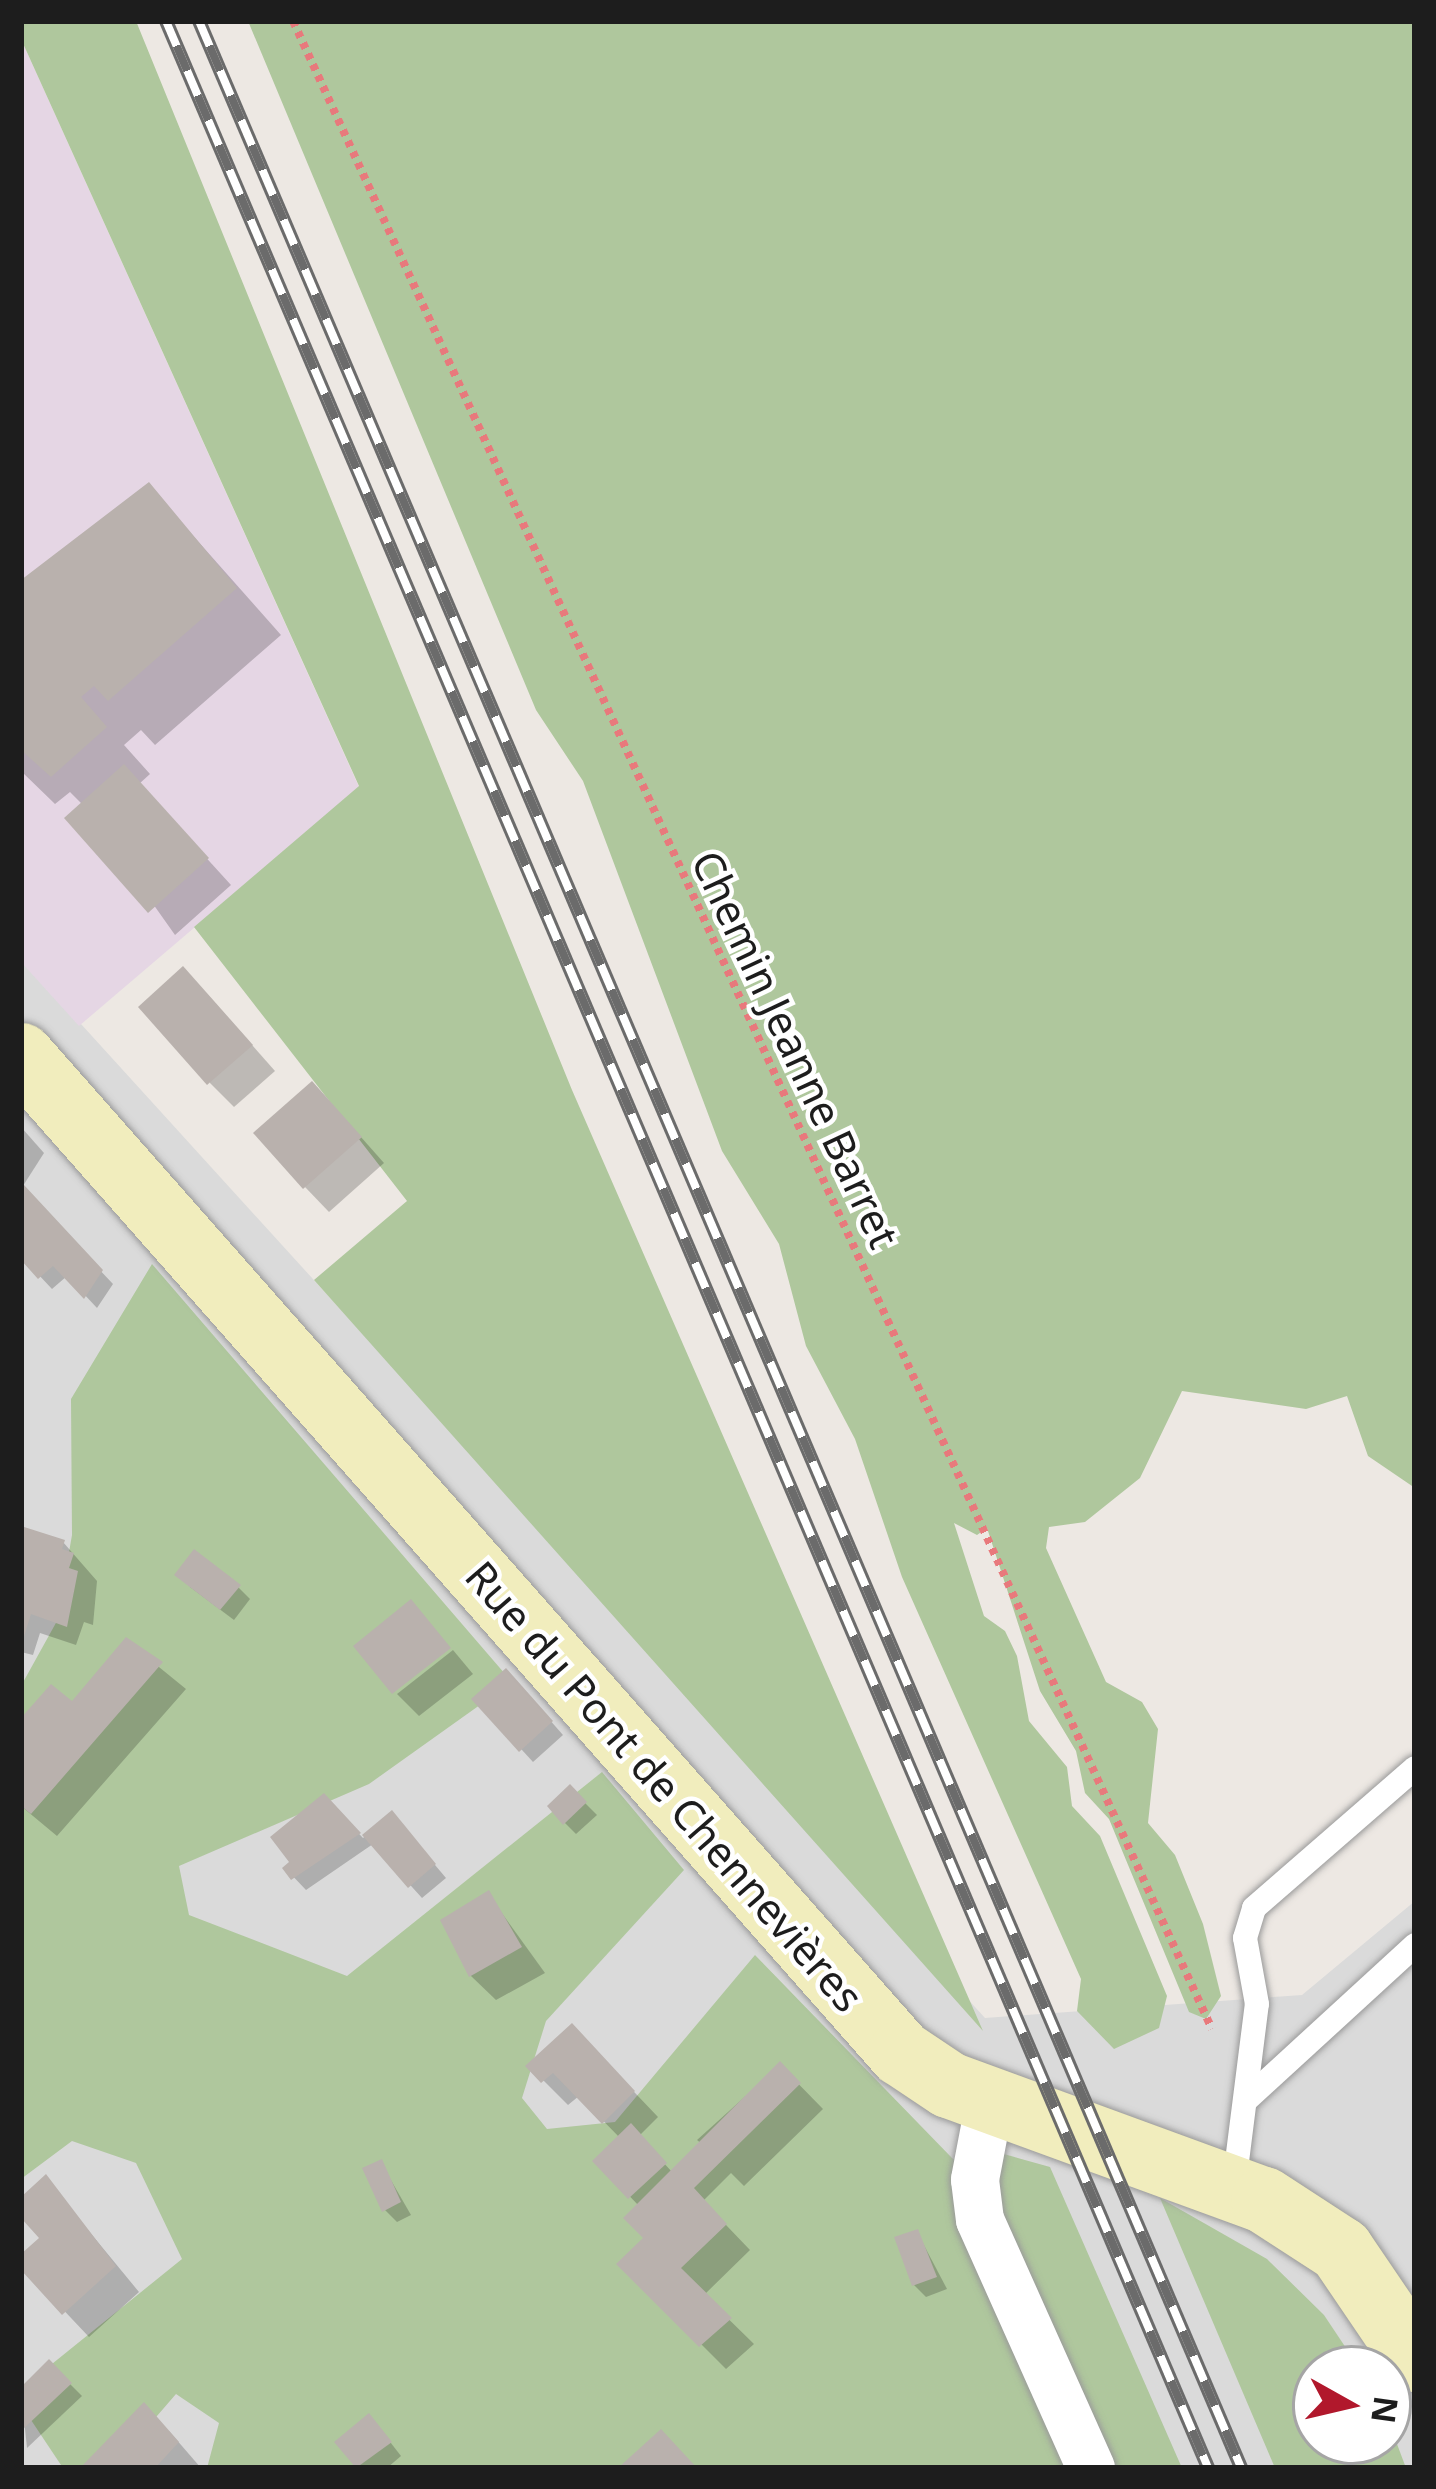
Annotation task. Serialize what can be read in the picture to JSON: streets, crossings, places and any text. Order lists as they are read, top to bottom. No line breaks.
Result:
{"streets":{"main road":["Rue du Pont de Chennevières"],"path":["Chemin Jeanne Barret"]},"north":"right"}
